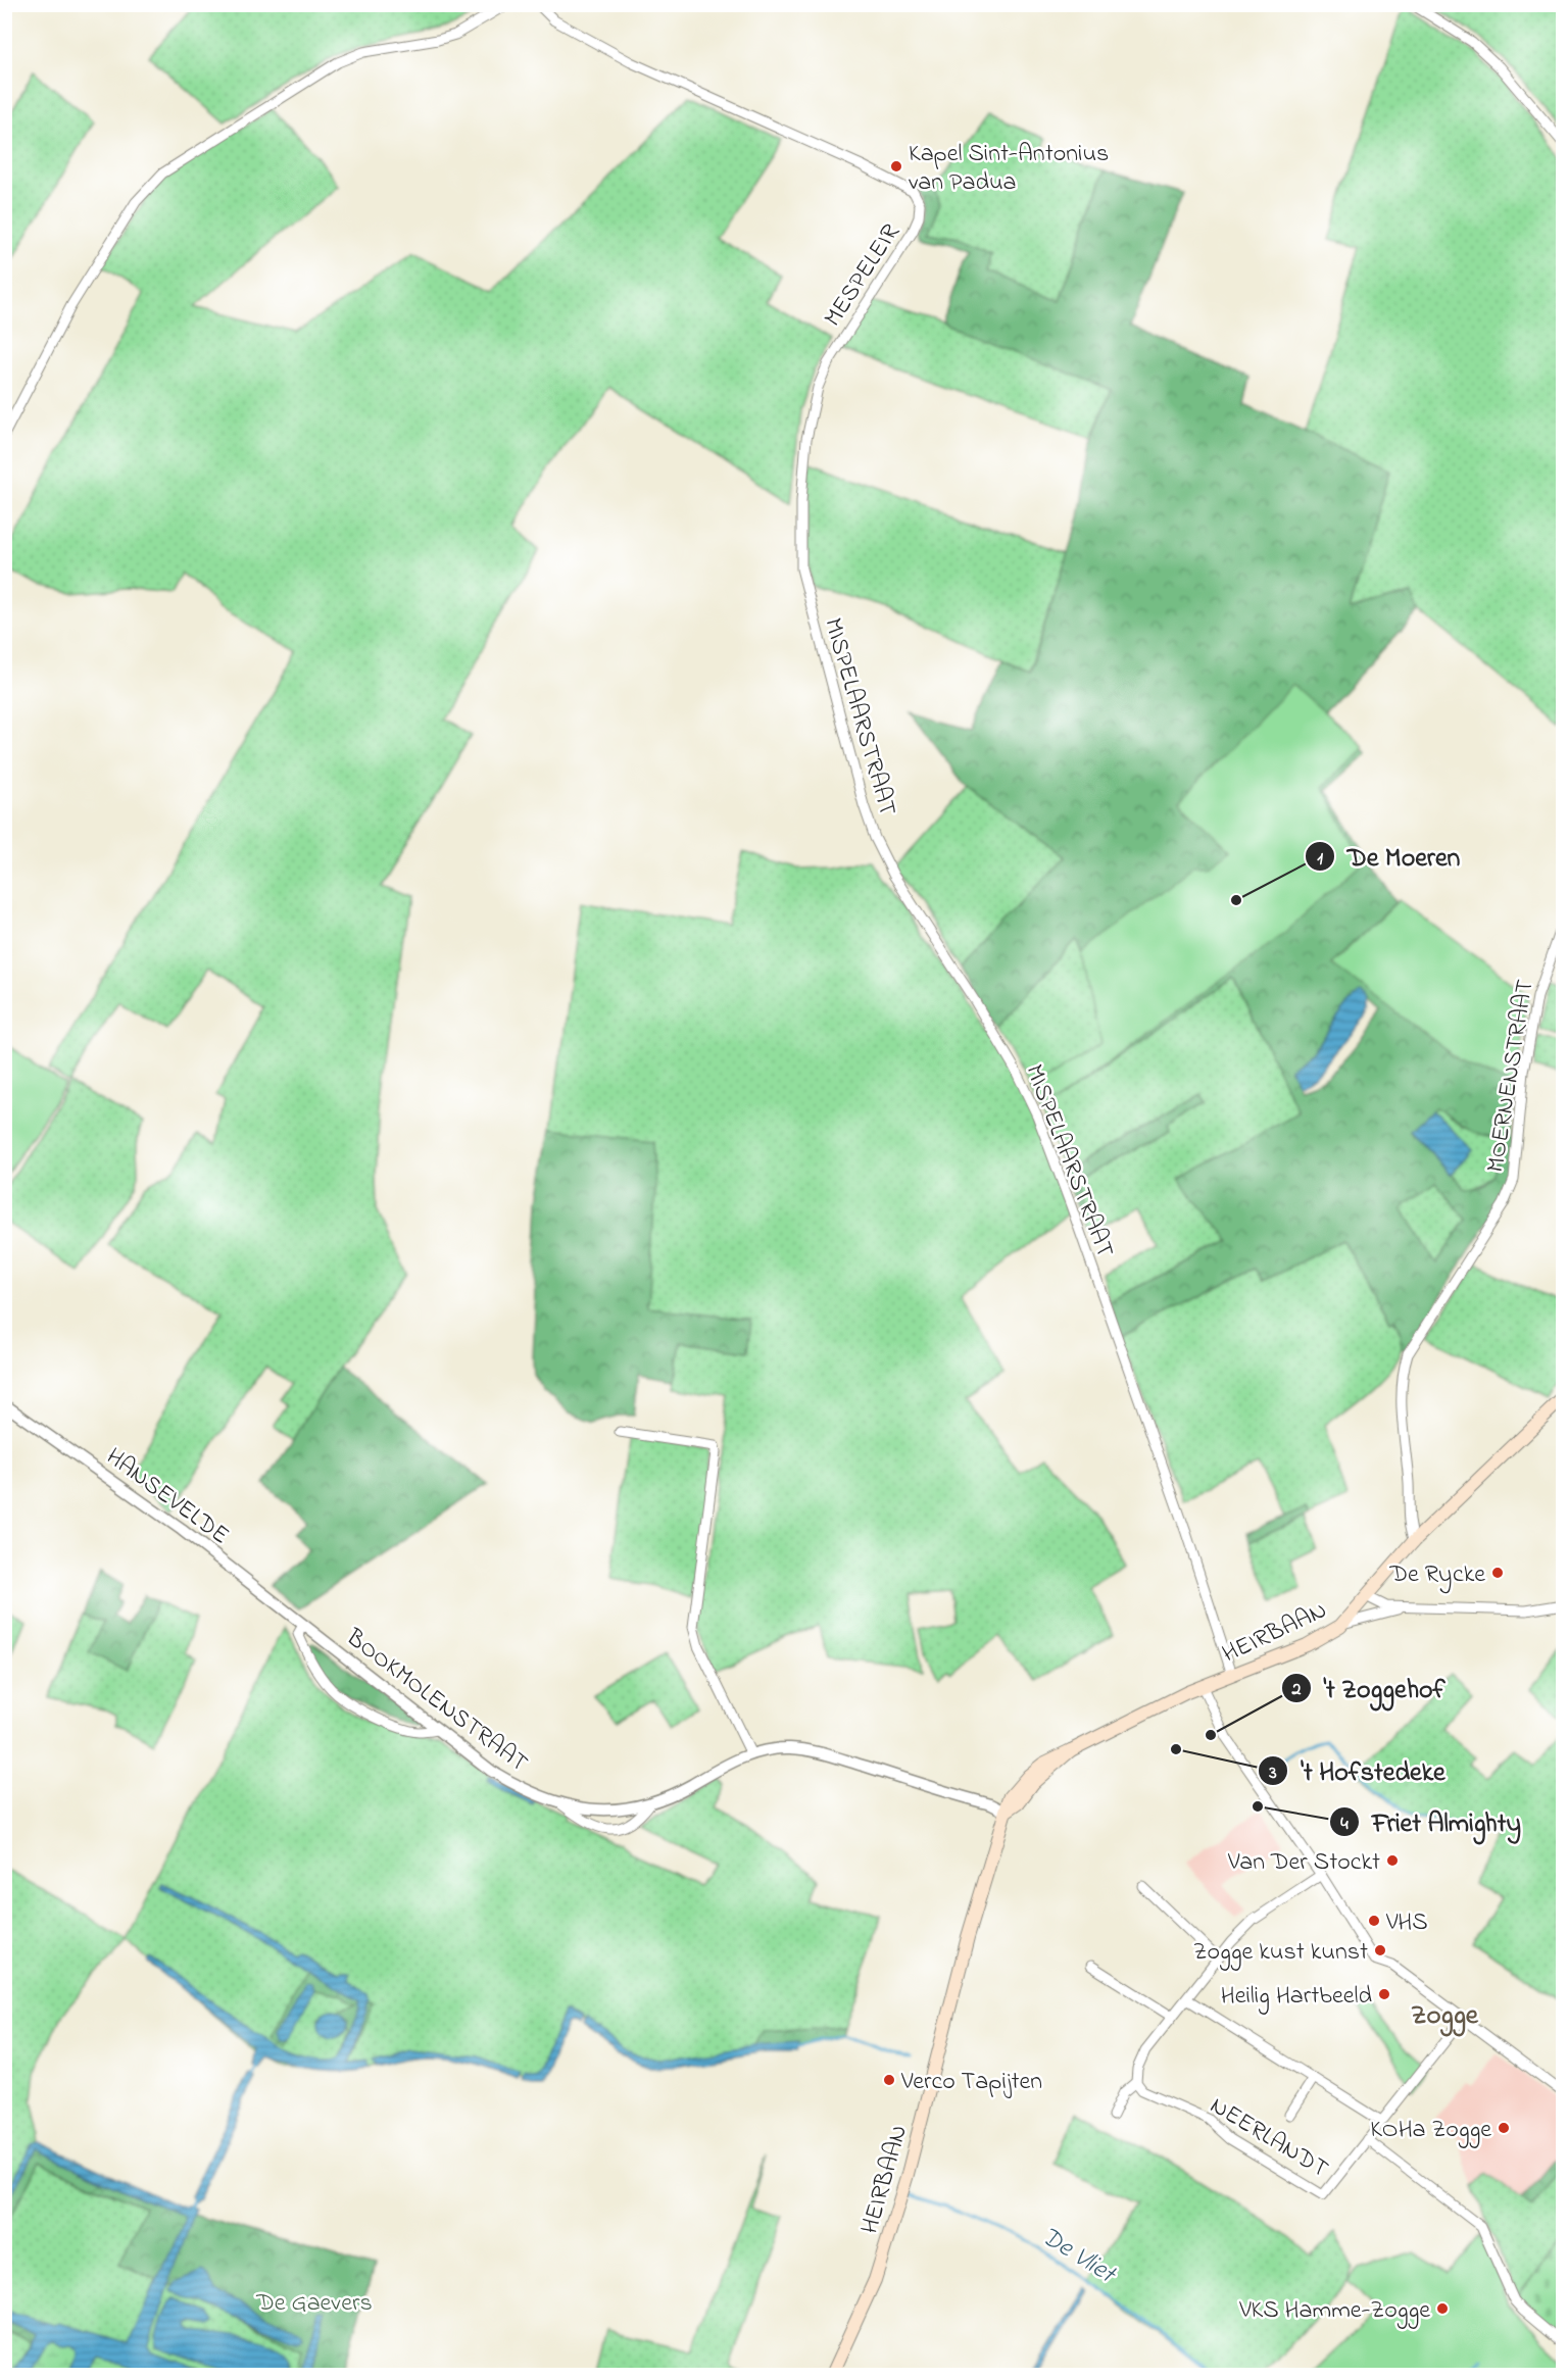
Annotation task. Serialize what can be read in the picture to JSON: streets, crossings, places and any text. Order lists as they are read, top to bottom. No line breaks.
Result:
{"streets":{"main road":["HEIRBAAN"],"street":["MESPELEIR","MISPELAARSTRAAT","MOERNENSTRAAT","HANSEVELDE","BOOKMOLENSTRAAT","NEERLANDT"]},"crossings":[["MESPELEIR","MISPELAARSTRAAT"],["MISPELAARSTRAAT","HEIRBAAN"],["MOERNENSTRAAT","HEIRBAAN"],["HANSEVELDE","BOOKMOLENSTRAAT"],["HEIRBAAN","BOOKMOLENSTRAAT"]],"districts":["Zogge"],"water":["De Vliet"],"parks":["De Gaevers"],"places":["Kapel Sint-Antonius van Padua","De Moeren","De Rycke","'t Zoggehof","'t Hofstedeke","Friet Almighty","Van Der Stockt","VHS","Zogge kust kunst","Heilig Hartbeeld","Verco Tapijten","KOHa Zogge","VKS Hamme-Zogge"]}
